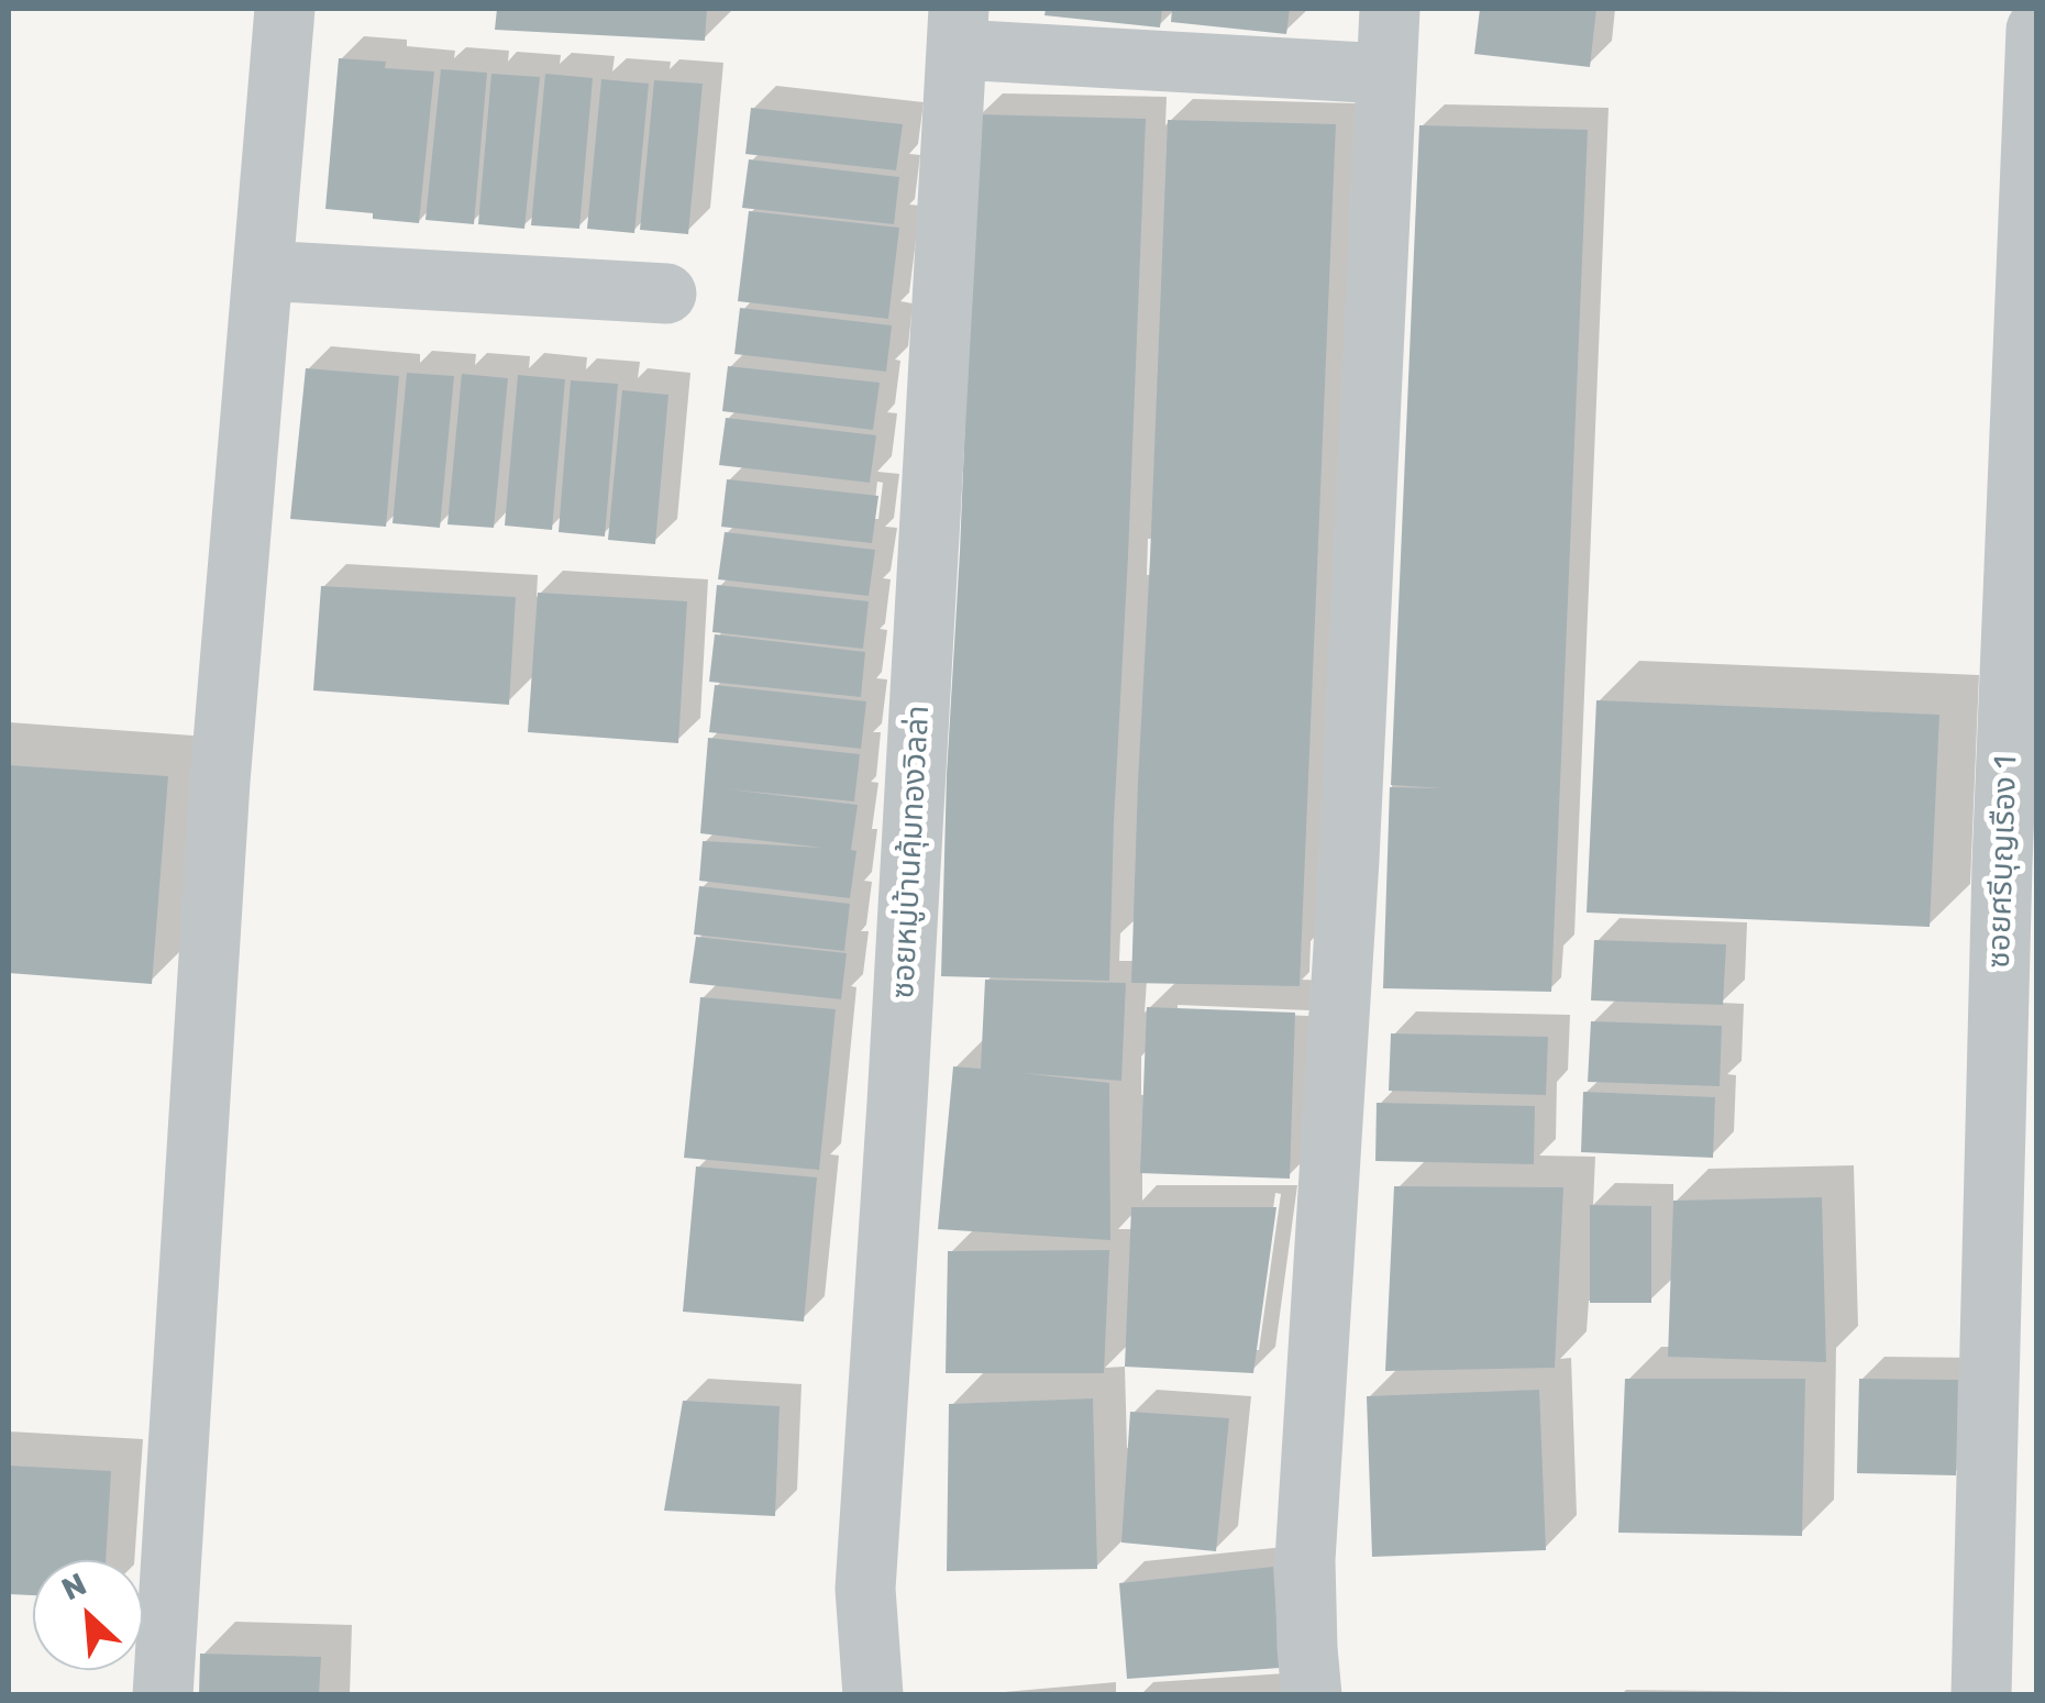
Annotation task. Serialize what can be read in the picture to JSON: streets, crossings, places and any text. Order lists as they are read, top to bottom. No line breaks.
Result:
{"streets":{"street":["ซอยหมู่บ้านคุ้มทองวิลล่า","ซอยศรีบุญเรือง 1"]},"north":"top left"}
